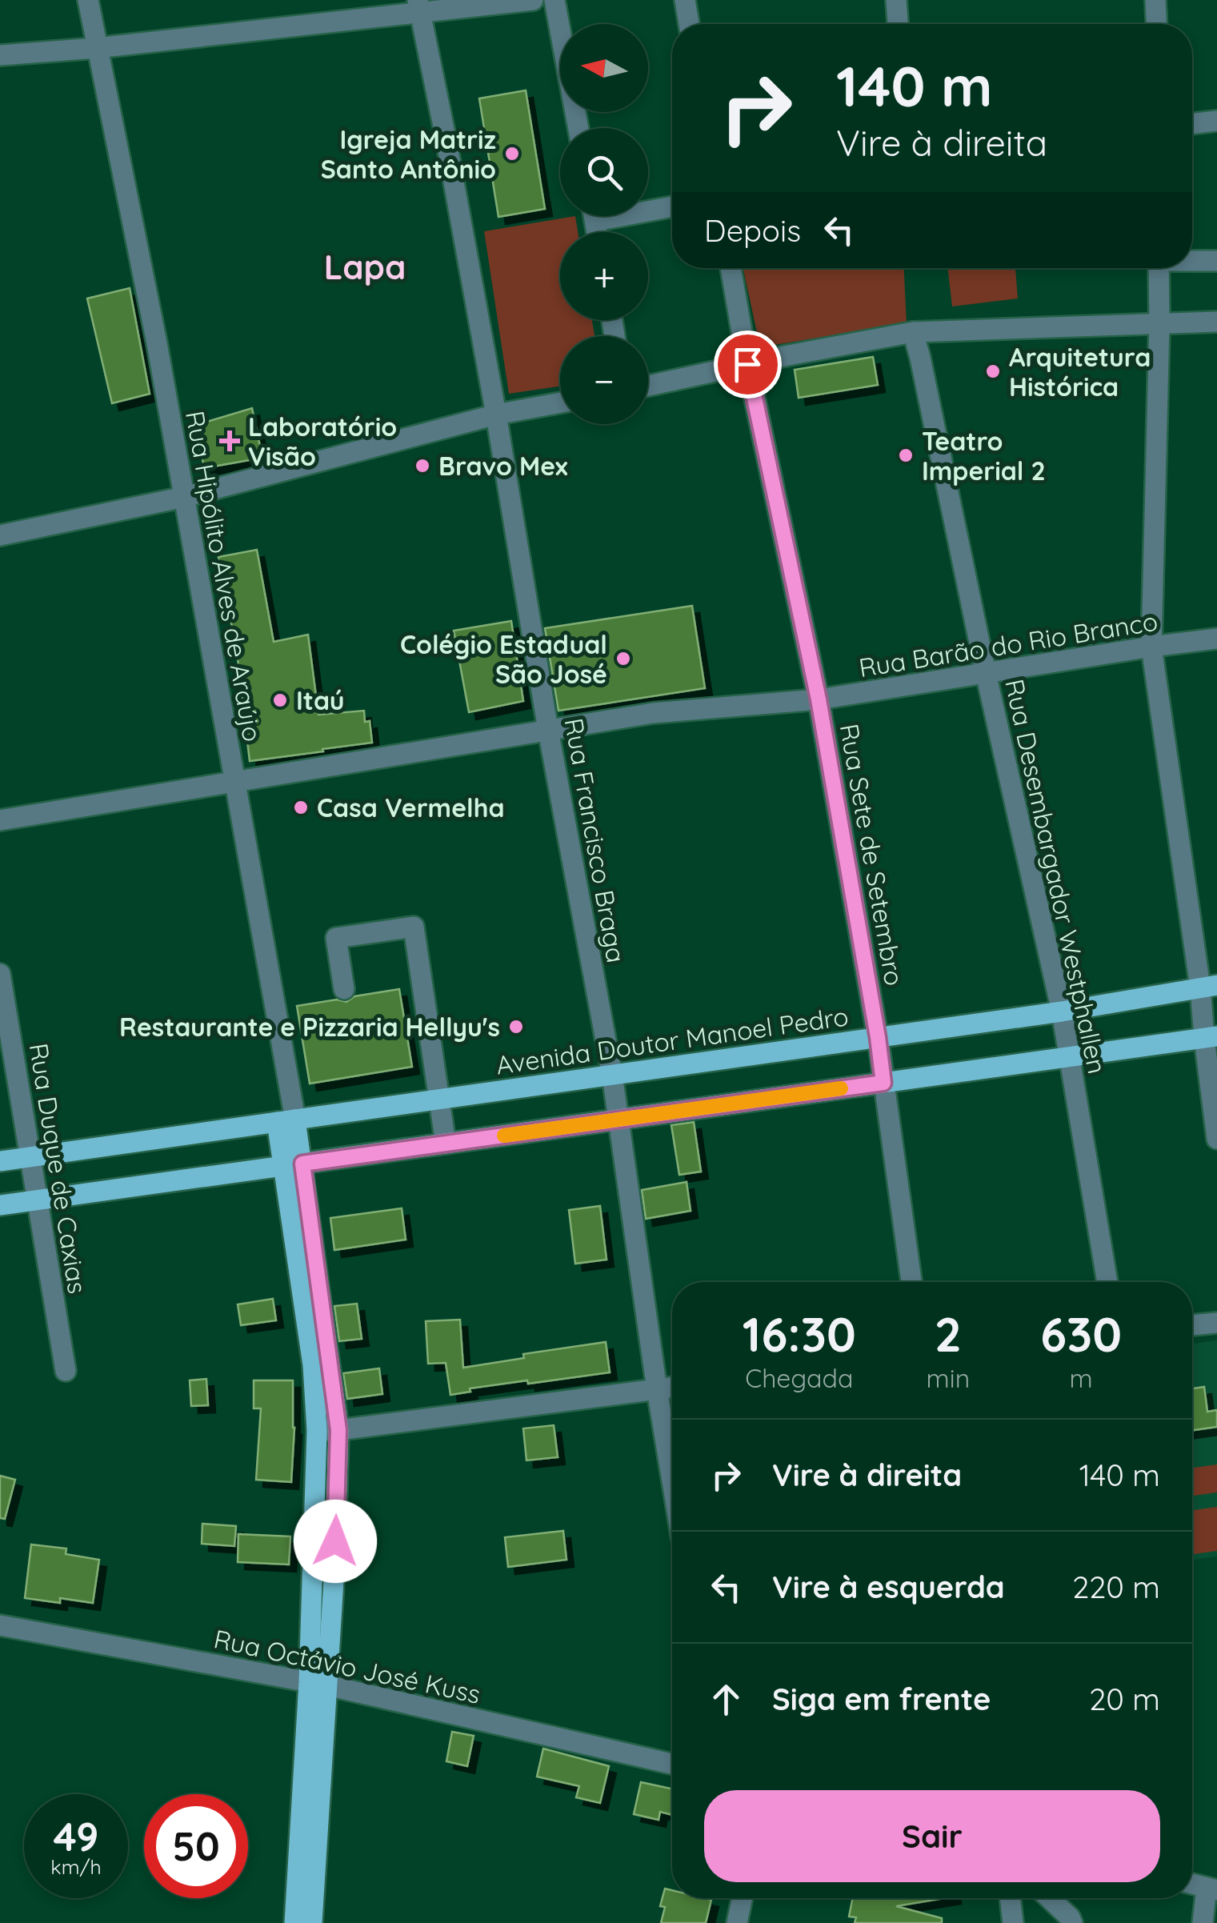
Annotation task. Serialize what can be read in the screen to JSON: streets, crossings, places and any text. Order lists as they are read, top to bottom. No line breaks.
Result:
{"streets":{"main road":["Avenida Doutor Manoel Pedro"],"street":["Rua Hipólito Alves de Araújo","Rua Barão do Rio Branco","Rua Francisco Braga","Rua Sete de Setembro","Rua Desembargador Westphallen","Rua Duque de Caxias","Rua Octávio José Kuss"]},"crossings":[["Rua Hipólito Alves de Araújo","Rua Barão do Rio Branco"],["Rua Hipólito Alves de Araújo","Avenida Doutor Manoel Pedro"],["Rua Barão do Rio Branco","Rua Francisco Braga"],["Rua Barão do Rio Branco","Rua Sete de Setembro"],["Rua Barão do Rio Branco","Rua Desembargador Westphallen"],["Rua Francisco Braga","Avenida Doutor Manoel Pedro"],["Rua Sete de Setembro","Avenida Doutor Manoel Pedro"],["Rua Desembargador Westphallen","Avenida Doutor Manoel Pedro"],["Avenida Doutor Manoel Pedro","Rua Duque de Caxias"]],"districts":["Lapa"],"places":{"other":["Igreja Matriz Santo Antônio","Arquitetura Histórica","Teatro Imperial 2","Bravo Mex","Colégio Estadual São José","Itaú","Casa Vermelha","Restaurante e Pizzaria Hellyu's"],"health":["Laboratório Visão"]},"north":"left","page":{"map_buttons":["+","−"],"turn":["140 m","Vire à direita"],"then":"Depois","eta":["16:30","Chegada","2","min","630","m"],"list":[{"name":"Vire à direita","value":"140 m"},{"name":"Vire à esquerda","value":"220 m"},{"name":"Siga em frente","value":"20 m"}],"buttons":"Sair","speed":"49 km/h","limit":"50"}}
